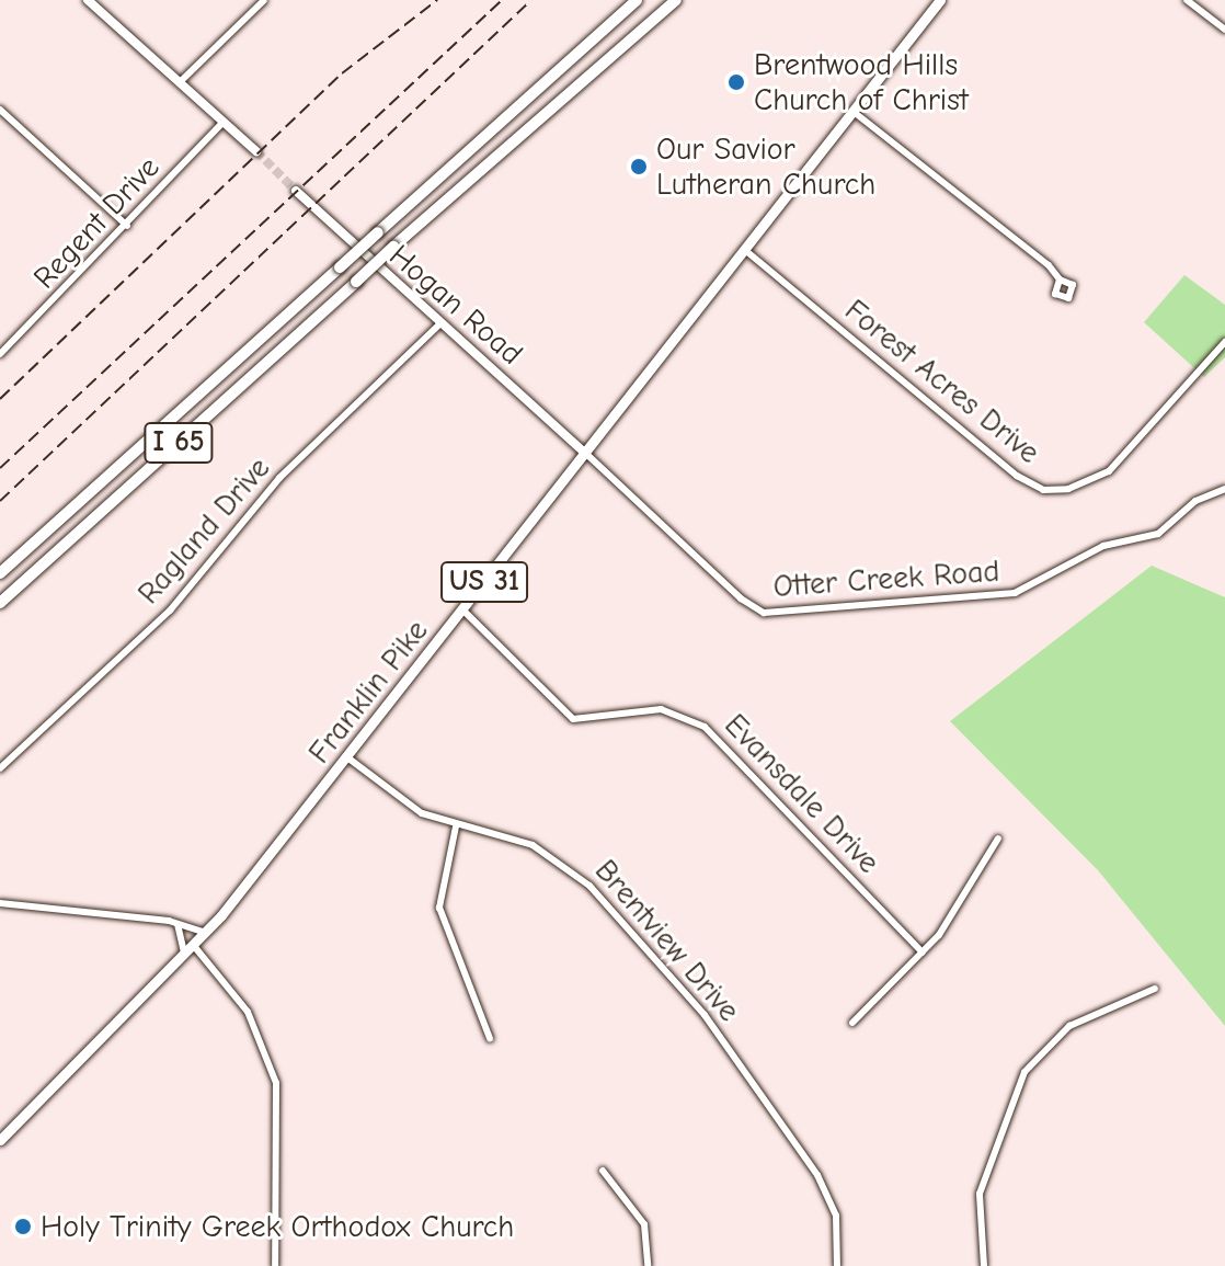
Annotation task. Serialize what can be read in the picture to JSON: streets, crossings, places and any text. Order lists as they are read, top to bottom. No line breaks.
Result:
{"streets":{"highway":["I 65"],"main road":["US 31","Franklin Pike"],"street":["Regent Drive","Hogan Road","Forest Acres Drive","Ragland Drive","Otter Creek Road","Evansdale Drive","Brentview Drive"]},"crossings":[["Hogan Road","Ragland Drive"],["Hogan Road","Otter Creek Road"],["Hogan Road","Franklin Pike"],["Forest Acres Drive","Franklin Pike"],["Otter Creek Road","Franklin Pike"],["Franklin Pike","Evansdale Drive"],["Franklin Pike","Brentview Drive"]],"places":["Brentwood Hills Church of Christ","Our Savior Lutheran Church","Holy Trinity Greek Orthodox Church"]}
